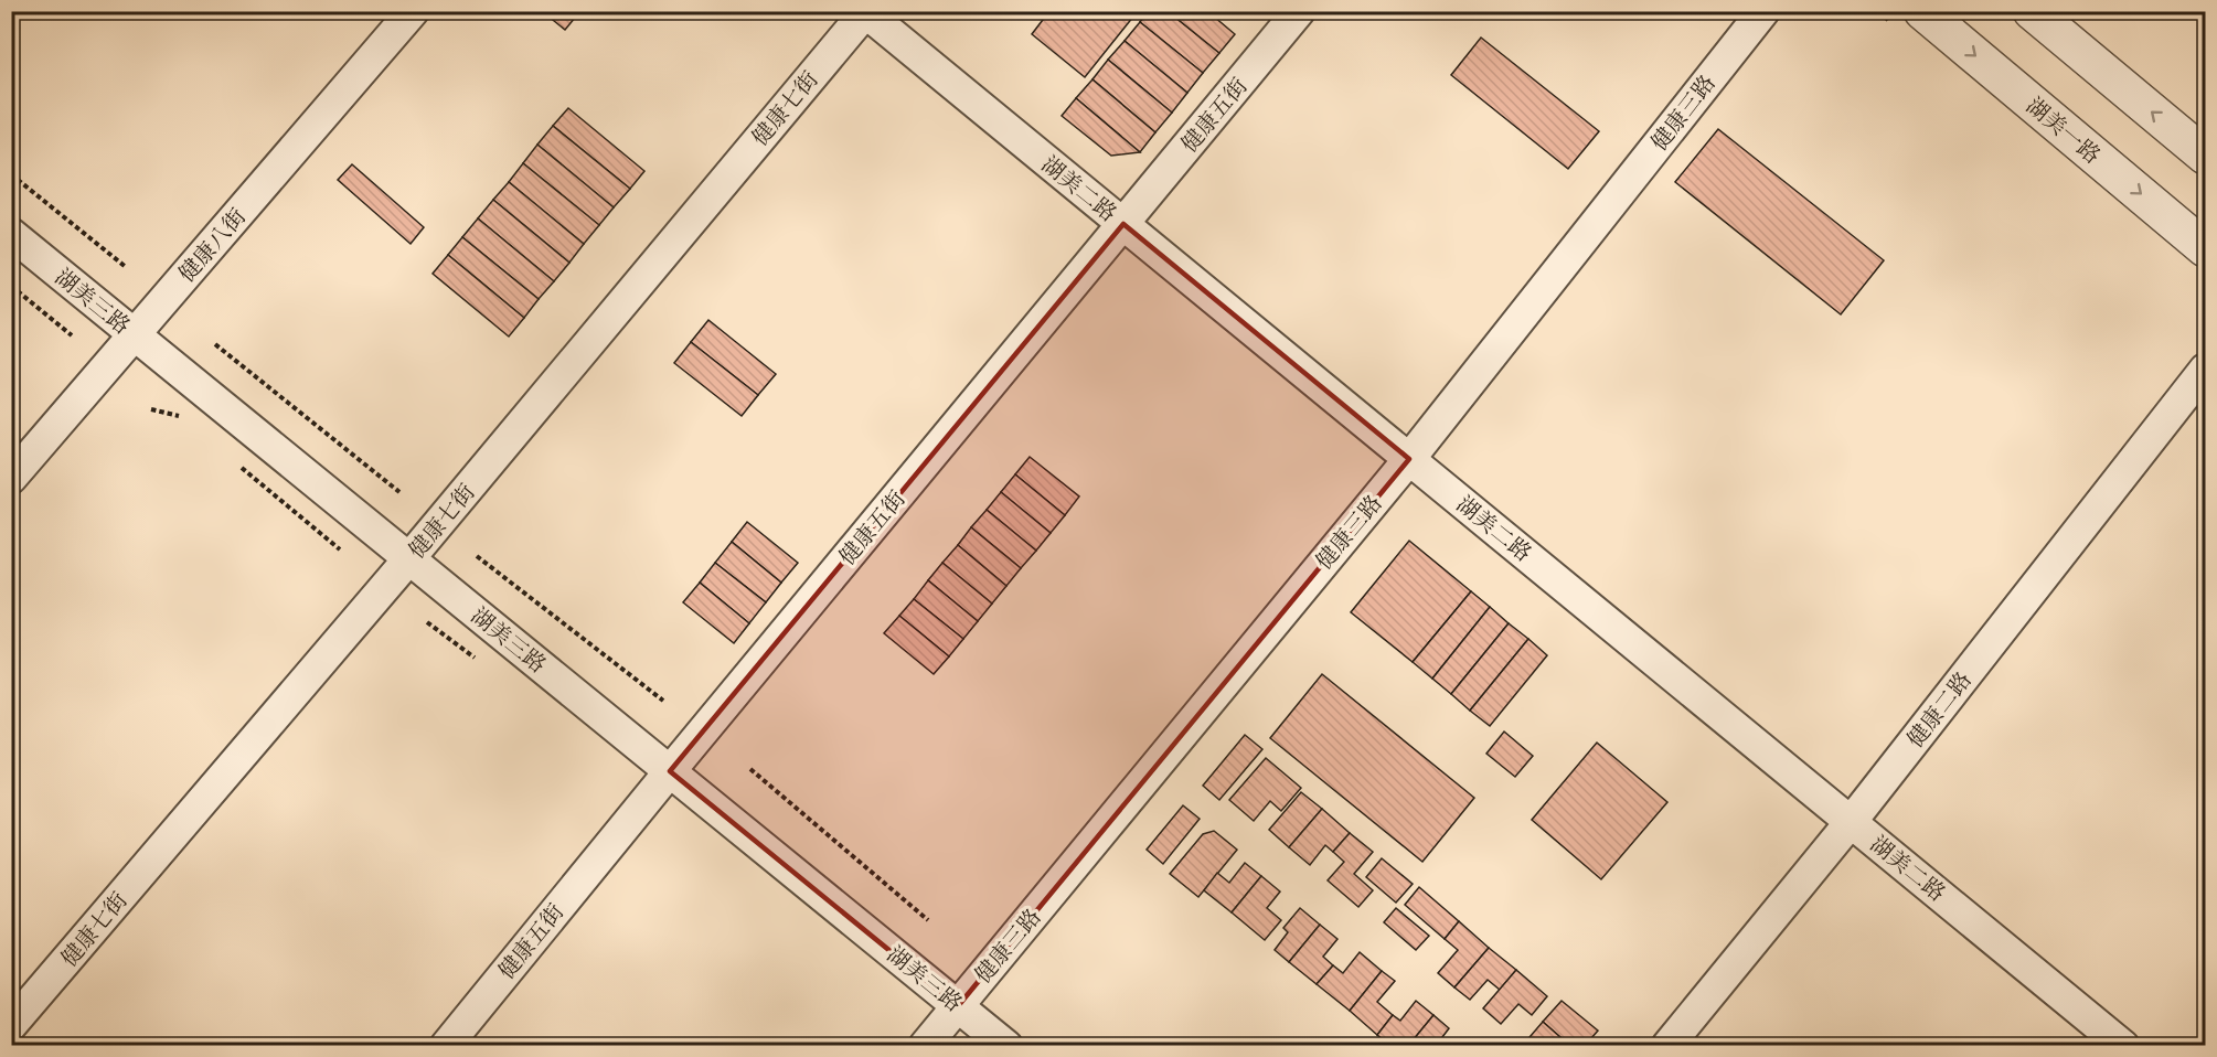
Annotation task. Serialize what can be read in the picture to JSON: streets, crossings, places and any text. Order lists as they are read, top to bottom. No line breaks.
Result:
{"streets":{"street":["健康七街","健康三路","健康五街","湖美一路","湖美二路","健康八街","湖美三路","健康二路"]},"crossings":[["健康七街","湖美二路"],["健康七街","湖美三路"],["健康三路","湖美二路"],["健康三路","湖美三路"],["健康五街","湖美二路"],["健康五街","湖美三路"],["湖美二路","健康二路"],["健康八街","湖美三路"]]}
